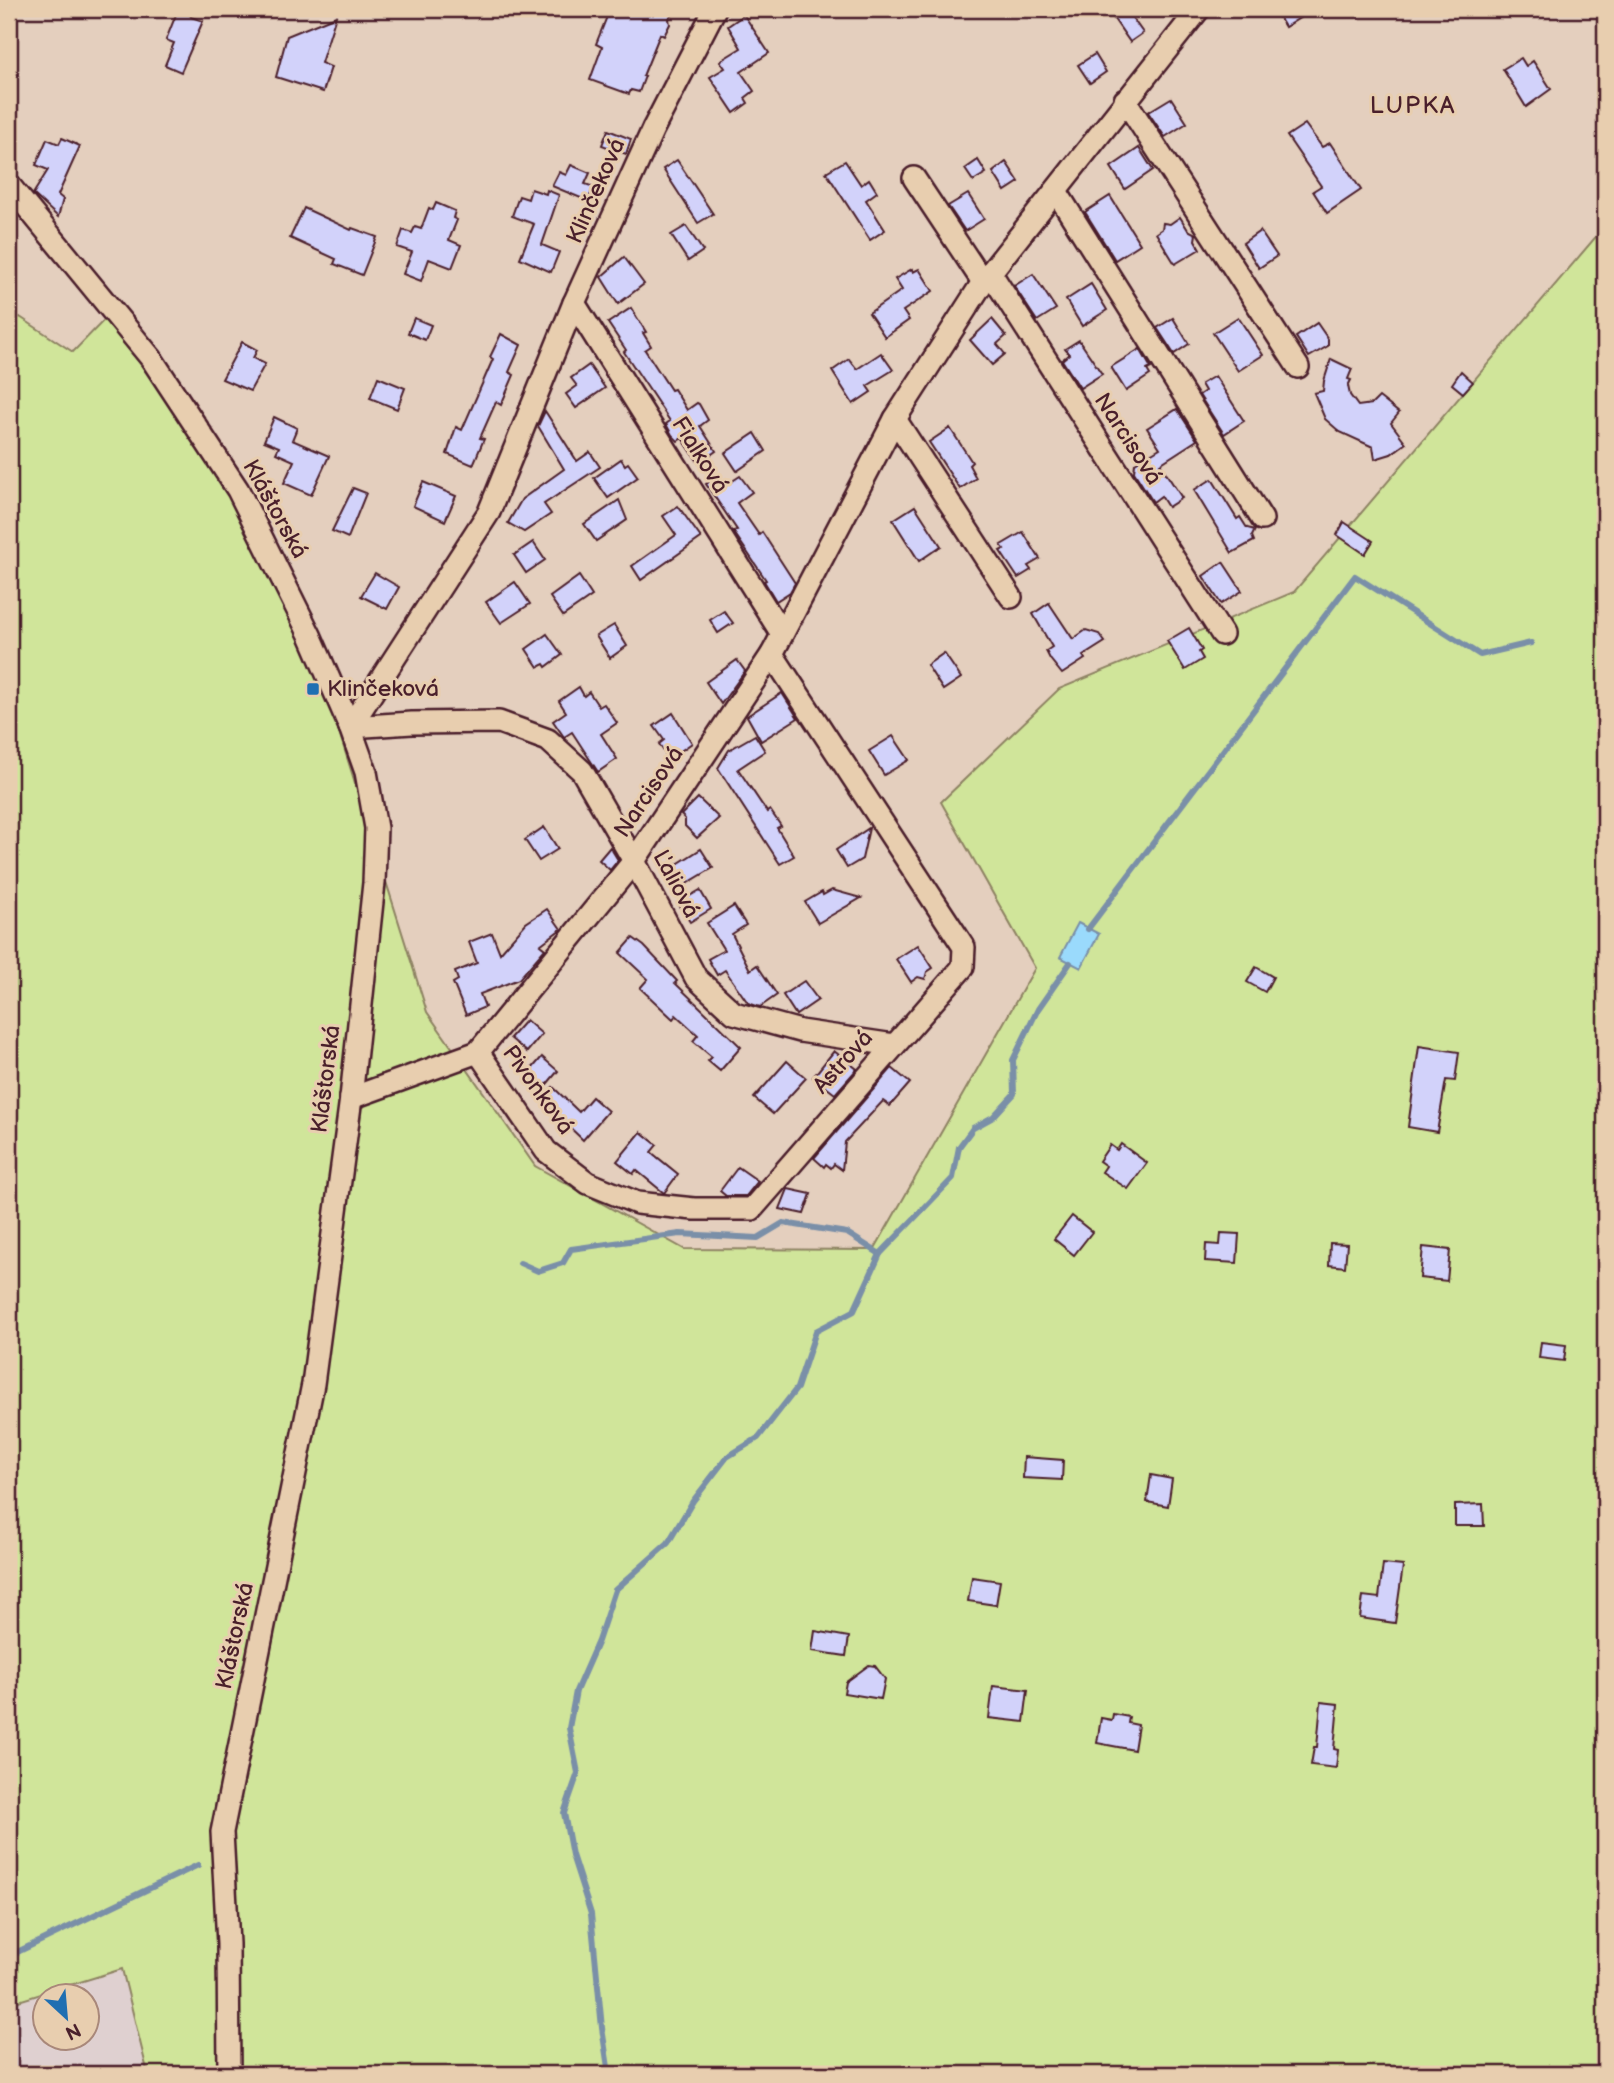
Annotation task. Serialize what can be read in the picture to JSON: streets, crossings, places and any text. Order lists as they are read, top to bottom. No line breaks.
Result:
{"streets":{"street":["Klinčeková","Narcisová","Fialková","Kláštorská","Ľaliová","Astrová","Pivonková"]},"crossings":[["Klinčeková","Fialková"],["Klinčeková","Kláštorská"],["Klinčeková","Ľaliová"],["Narcisová","Fialková"],["Narcisová","Ľaliová"],["Narcisová","Astrová"],["Narcisová","Pivonková"],["Kláštorská","Ľaliová"],["Ľaliová","Astrová"],["Astrová","Pivonková"]],"districts":["LUPKA"],"places":{"transit":["Klinčeková"]},"north":"bottom right"}
